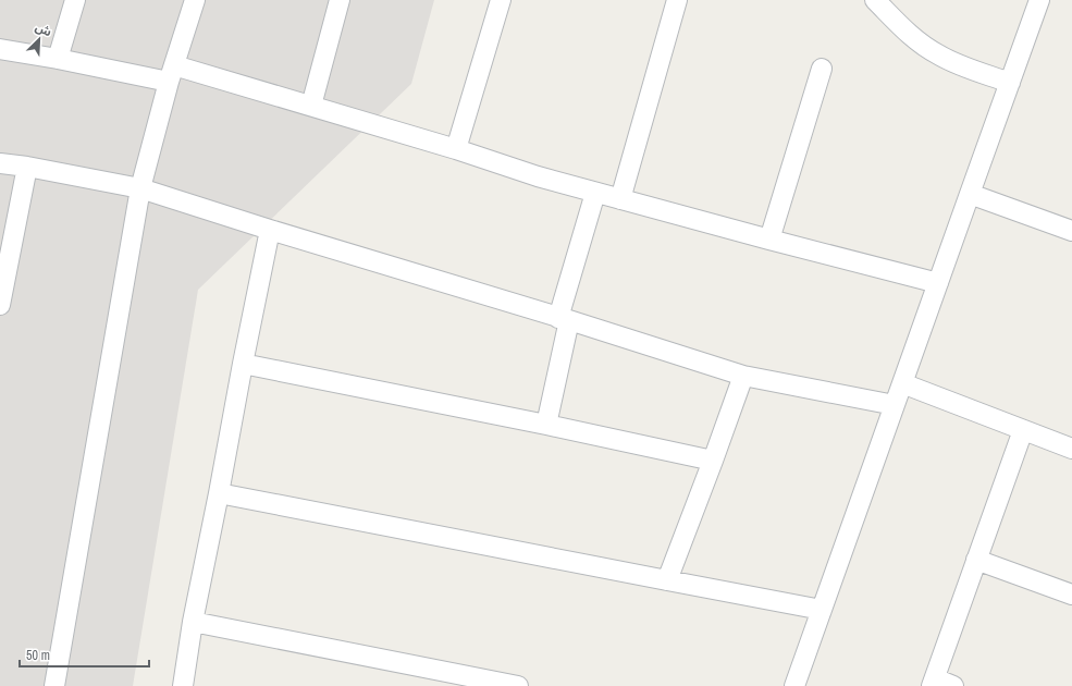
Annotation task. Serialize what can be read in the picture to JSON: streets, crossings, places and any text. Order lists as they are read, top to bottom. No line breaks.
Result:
{"scale_bar":"50 m","north":"top right"}
